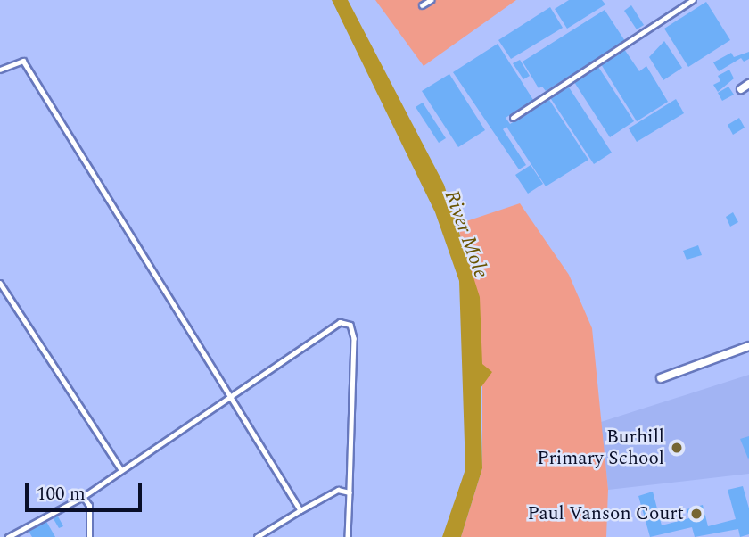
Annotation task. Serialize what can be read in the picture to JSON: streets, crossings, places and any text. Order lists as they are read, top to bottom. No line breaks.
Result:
{"water":["River Mole"],"places":["Burhill Primary School","Paul Vanson Court"],"scale_bar":"100 m"}
